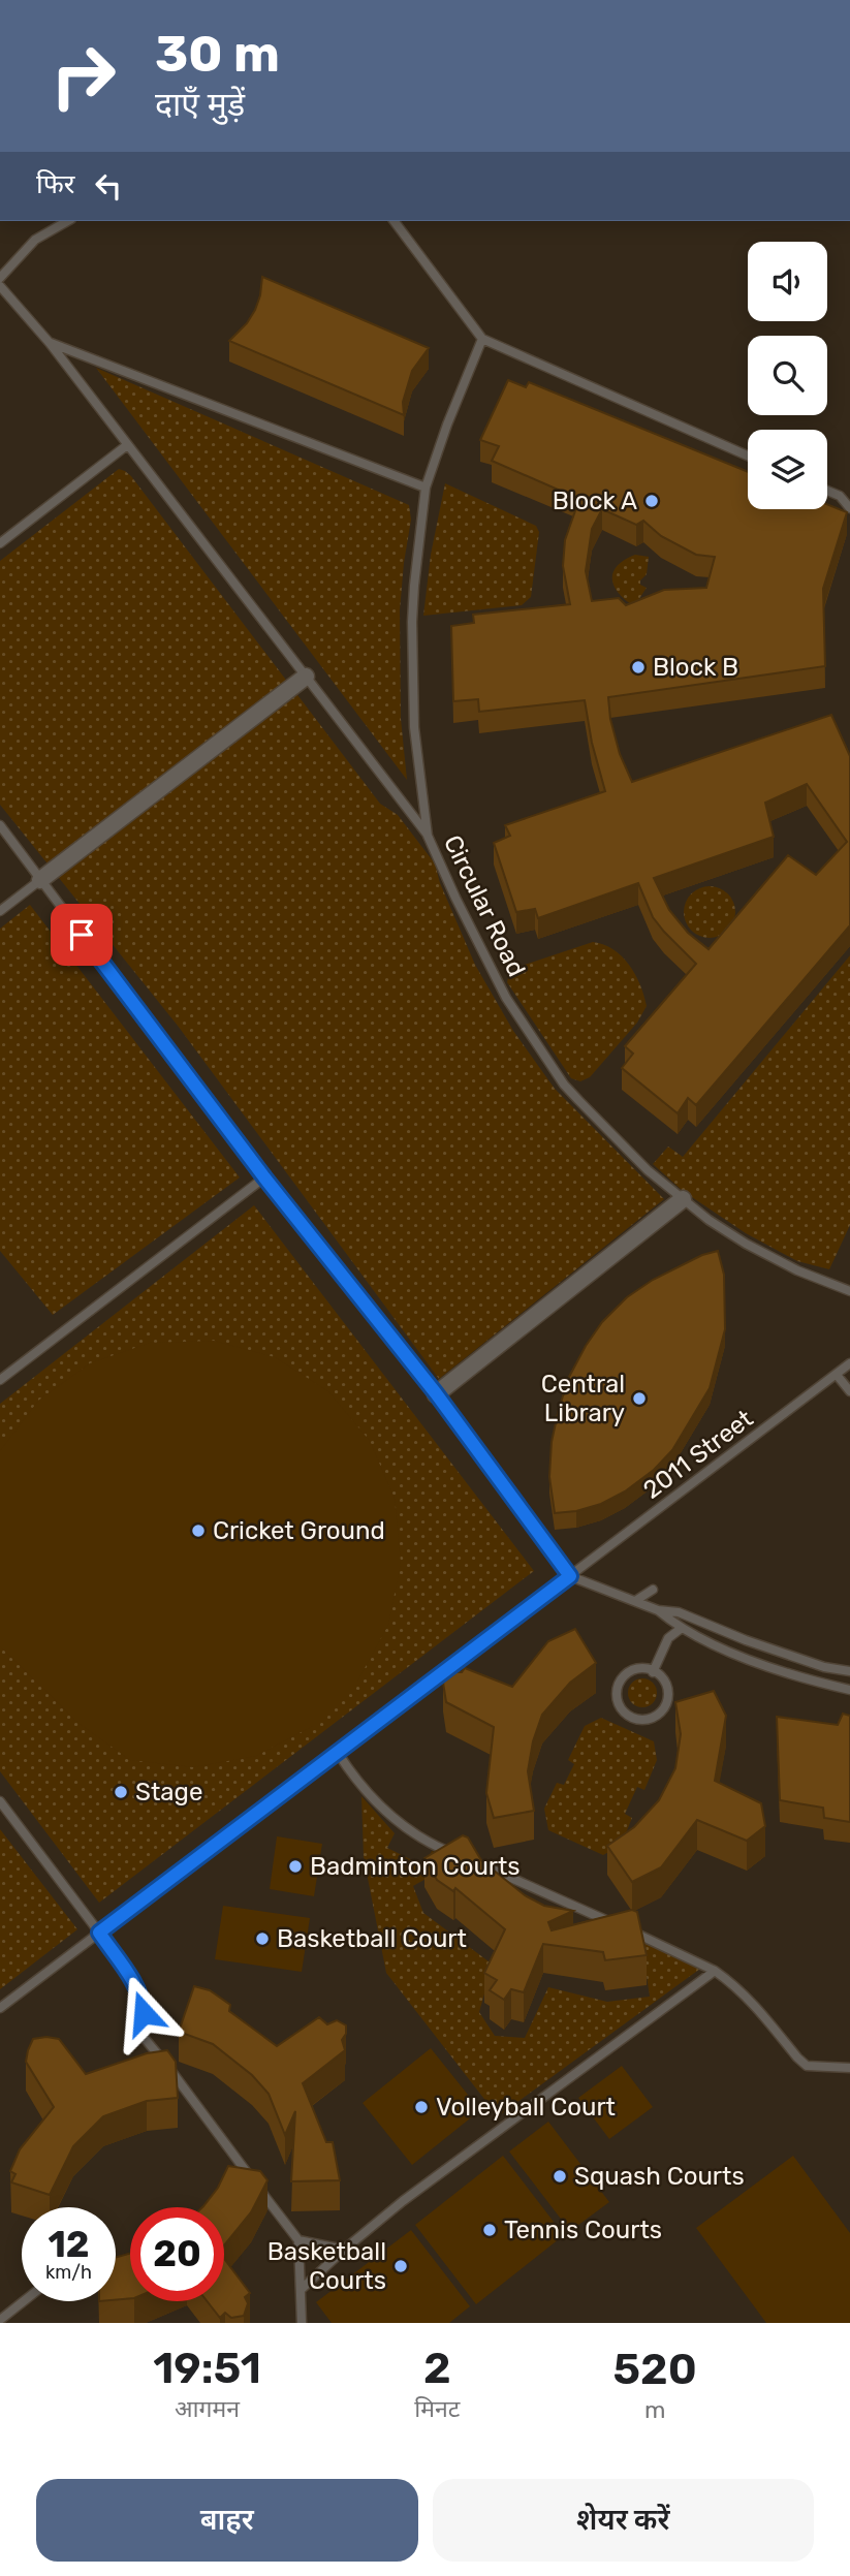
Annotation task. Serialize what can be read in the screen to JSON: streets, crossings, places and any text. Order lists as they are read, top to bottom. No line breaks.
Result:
{"streets":{"lane":["Circular Road","2011 Street"]},"places":["Block A","Block B","Central Library","Cricket Ground","Stage","Badminton Courts","Basketball Court","Volleyball Court","Squash Courts","Tennis Courts","Basketball Courts"],"page":{"turn":["30 m","दाएँ मुड़ें"],"then":"फिर","speed":"12 km/h","limit":"20","eta":["19:51","आगमन","2","मिनट","520","m"],"buttons":["बाहर","शेयर करें"]}}
